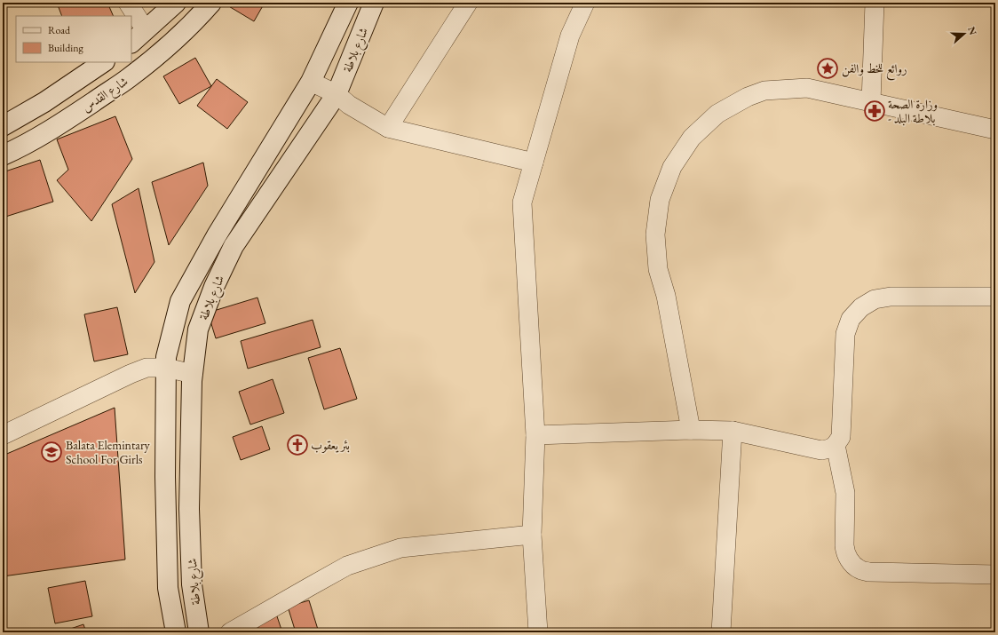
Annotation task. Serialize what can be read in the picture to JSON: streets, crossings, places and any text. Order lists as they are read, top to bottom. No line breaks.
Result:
{"streets":{"main road":["شارع بلاطة","شارع القدس"]},"places":{"place":["روائع للخط والفن"],"pharmacy":["وزارة الصحة - بلاطة البلد"],"church":["بئر يعقوب"],"school or university":["Balata Elemintary School For Girls"]},"legend":["Road","Building"],"north":"right"}
